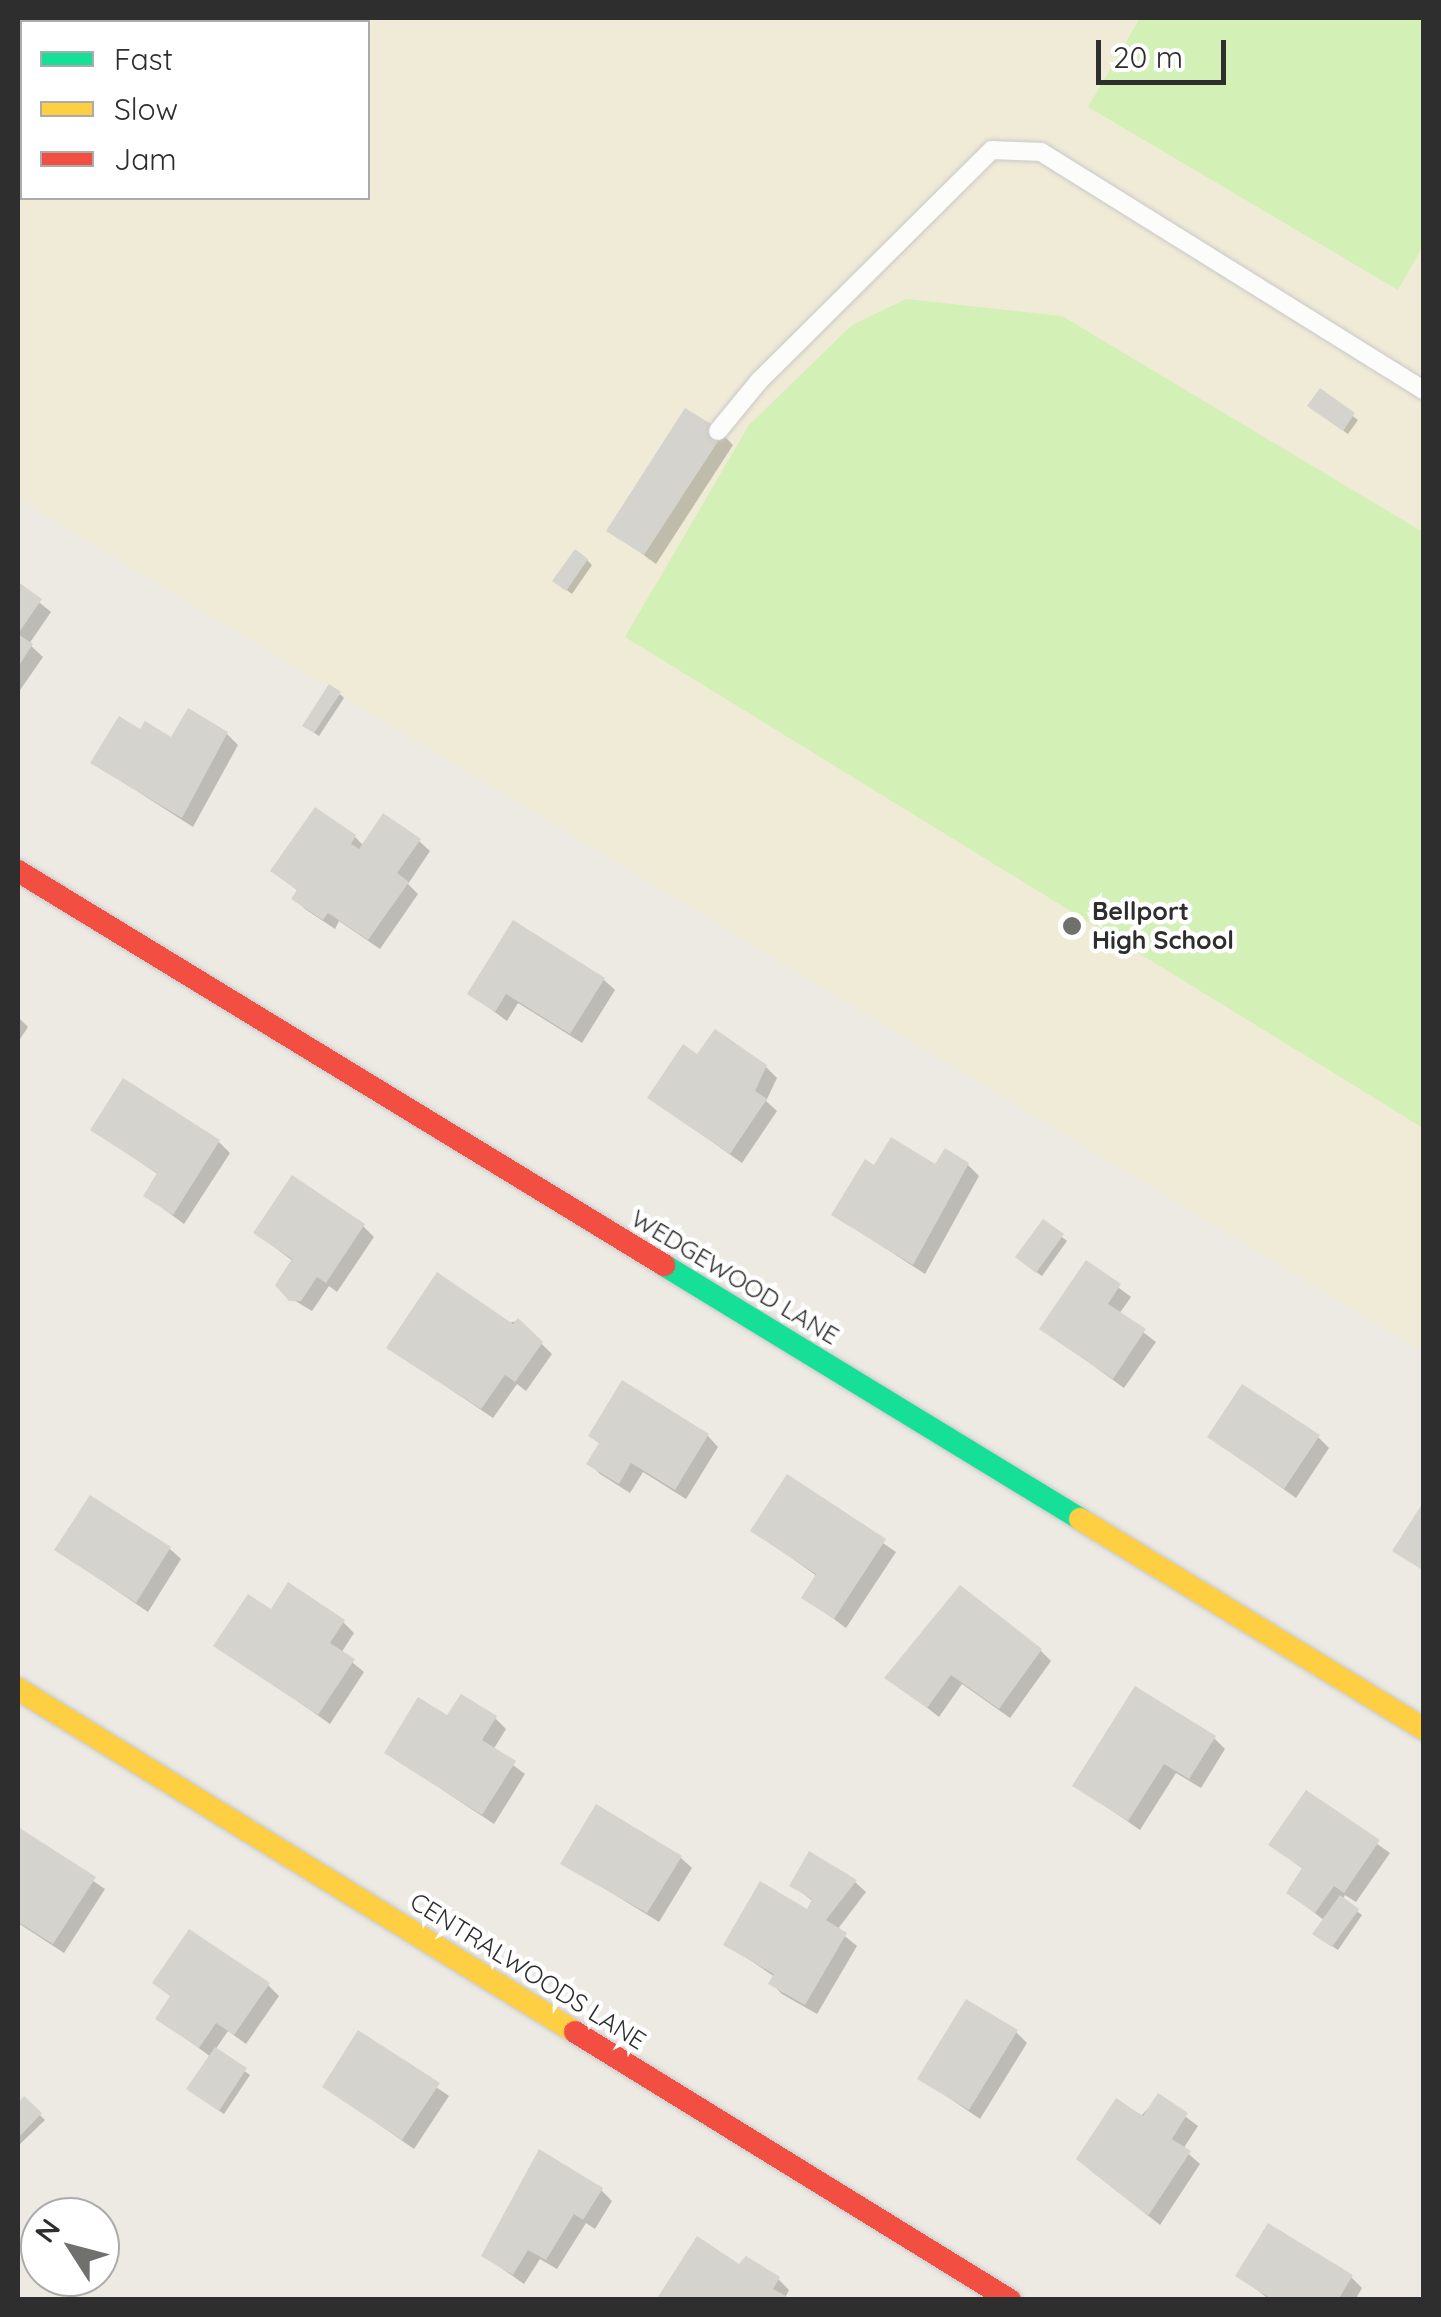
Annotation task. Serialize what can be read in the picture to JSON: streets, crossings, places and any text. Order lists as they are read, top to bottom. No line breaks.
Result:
{"streets":{"street":["WEDGEWOOD LANE","CENTRALWOODS LANE"]},"places":["Bellport High School"],"legend":["Fast","Slow","Jam"],"scale_bar":"20 m","north":"top left"}
